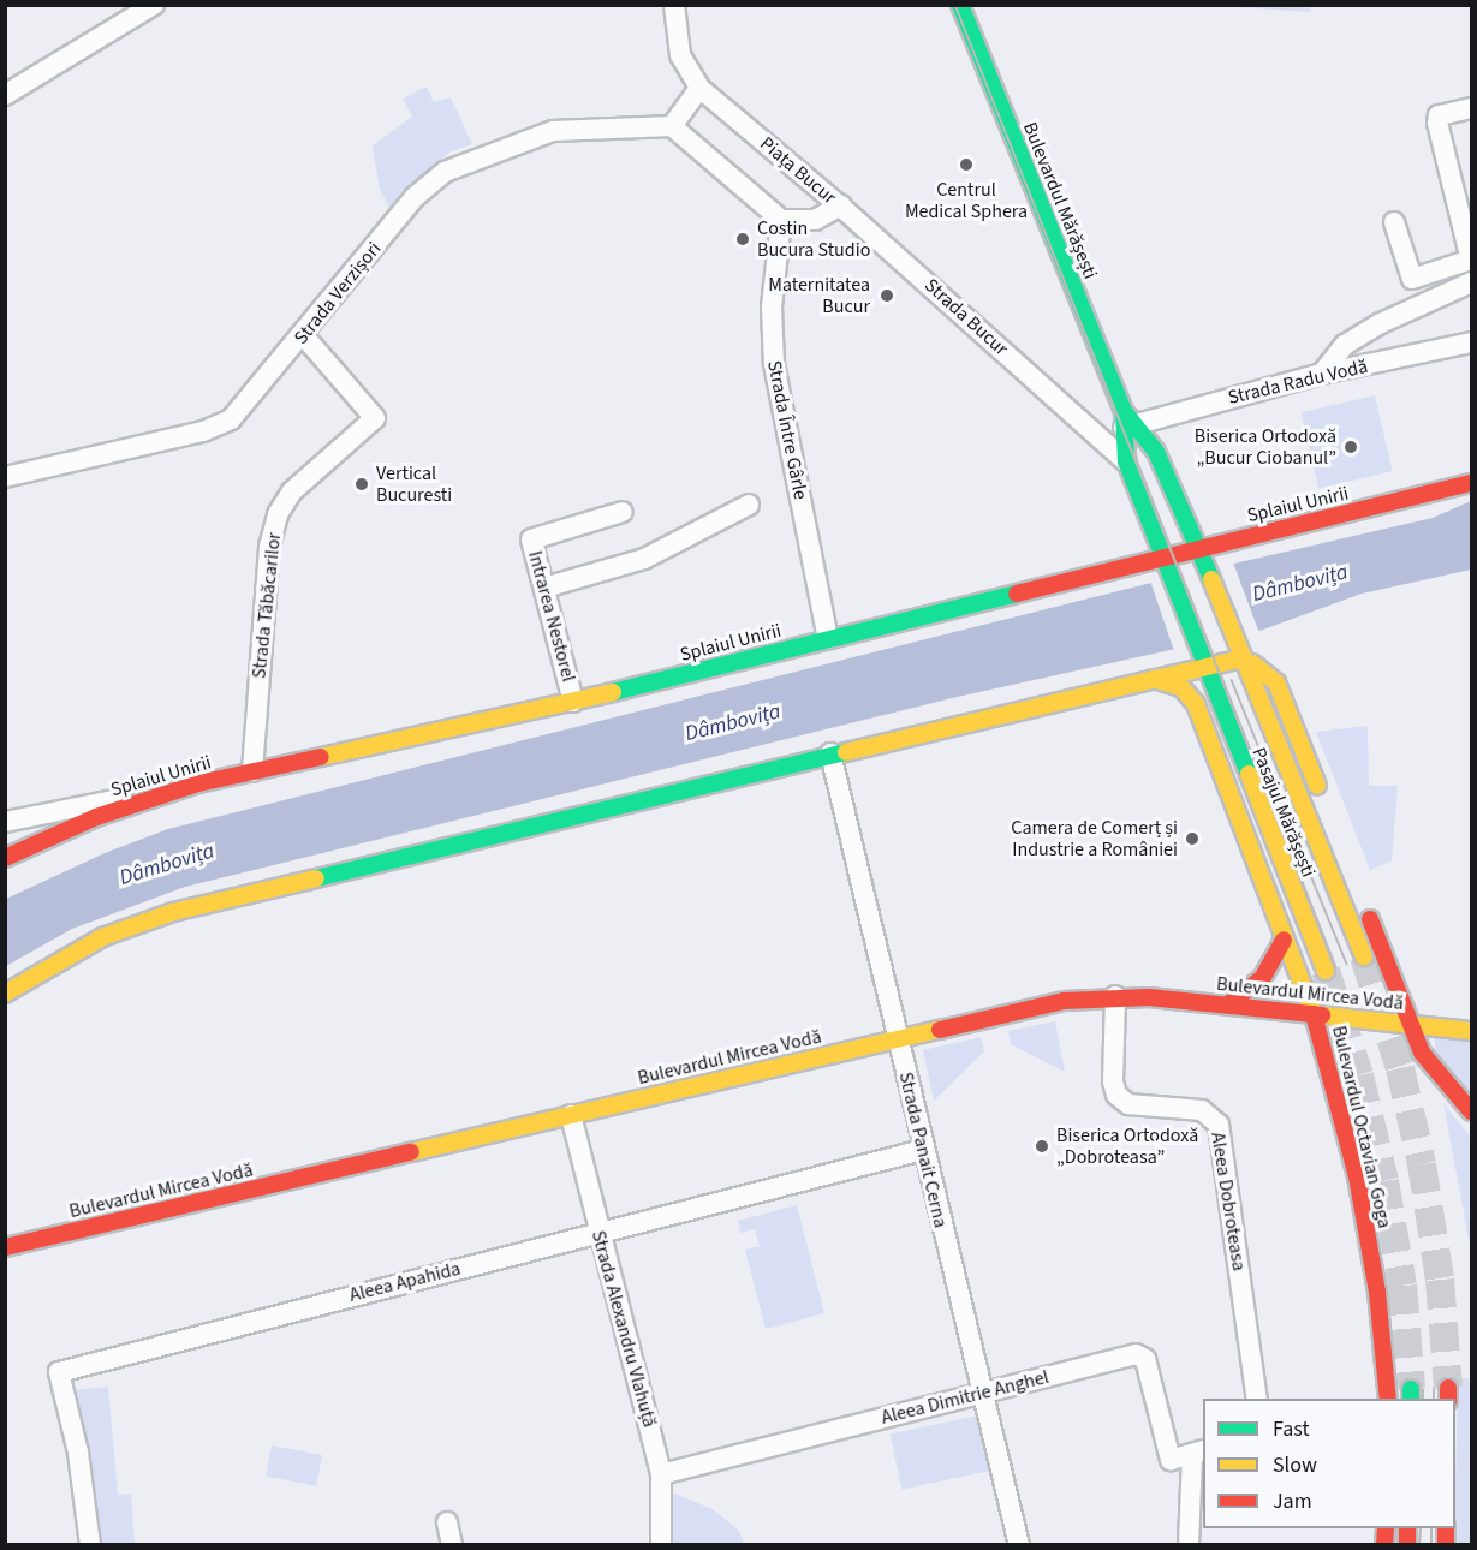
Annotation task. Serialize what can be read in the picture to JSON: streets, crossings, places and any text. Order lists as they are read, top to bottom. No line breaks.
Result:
{"streets":{"main road":["Bulevardul Mărășești","Splaiul Unirii","Pasajul Mărășești","Bulevardul Mircea Vodă","Bulevardul Octavian Goga"],"street":["Piața Bucur","Strada Verzișori","Strada Bucur","Strada Radu Vodă","Strada Între Gârle","Strada Tăbăcarilor","Intrarea Nestorel","Strada Panait Cerna","Aleea Dobroteasa","Aleea Apahida","Strada Alexandru Vlahuță","Aleea Dimitrie Anghel"]},"crossings":[["Piața Bucur","Strada Bucur"],["Piața Bucur","Strada Între Gârle"],["Bulevardul Mărășești","Strada Bucur"],["Bulevardul Mărășești","Strada Radu Vodă"],["Bulevardul Mărășești","Splaiul Unirii"],["Bulevardul Mărășești","Pasajul Mărășești"],["Strada Verzișori","Strada Tăbăcarilor"],["Strada Între Gârle","Splaiul Unirii"],["Splaiul Unirii","Strada Tăbăcarilor"],["Splaiul Unirii","Intrarea Nestorel"],["Bulevardul Mircea Vodă","Bulevardul Octavian Goga"],["Bulevardul Mircea Vodă","Strada Panait Cerna"],["Bulevardul Mircea Vodă","Aleea Dobroteasa"],["Bulevardul Mircea Vodă","Strada Alexandru Vlahuță"],["Strada Panait Cerna","Aleea Apahida"],["Strada Panait Cerna","Aleea Dimitrie Anghel"],["Aleea Apahida","Strada Alexandru Vlahuță"],["Strada Alexandru Vlahuță","Aleea Dimitrie Anghel"]],"water":["Dâmbovița"],"places":["Centrul Medical Sphera","Costin Bucura Studio","Maternitatea Bucur","Biserica Ortodoxă „Bucur Ciobanul”","Vertical Bucuresti","Camera de Comerț și Industrie a României","Biserica Ortodoxă „Dobroteasa”"],"legend":["Fast","Slow","Jam"]}
